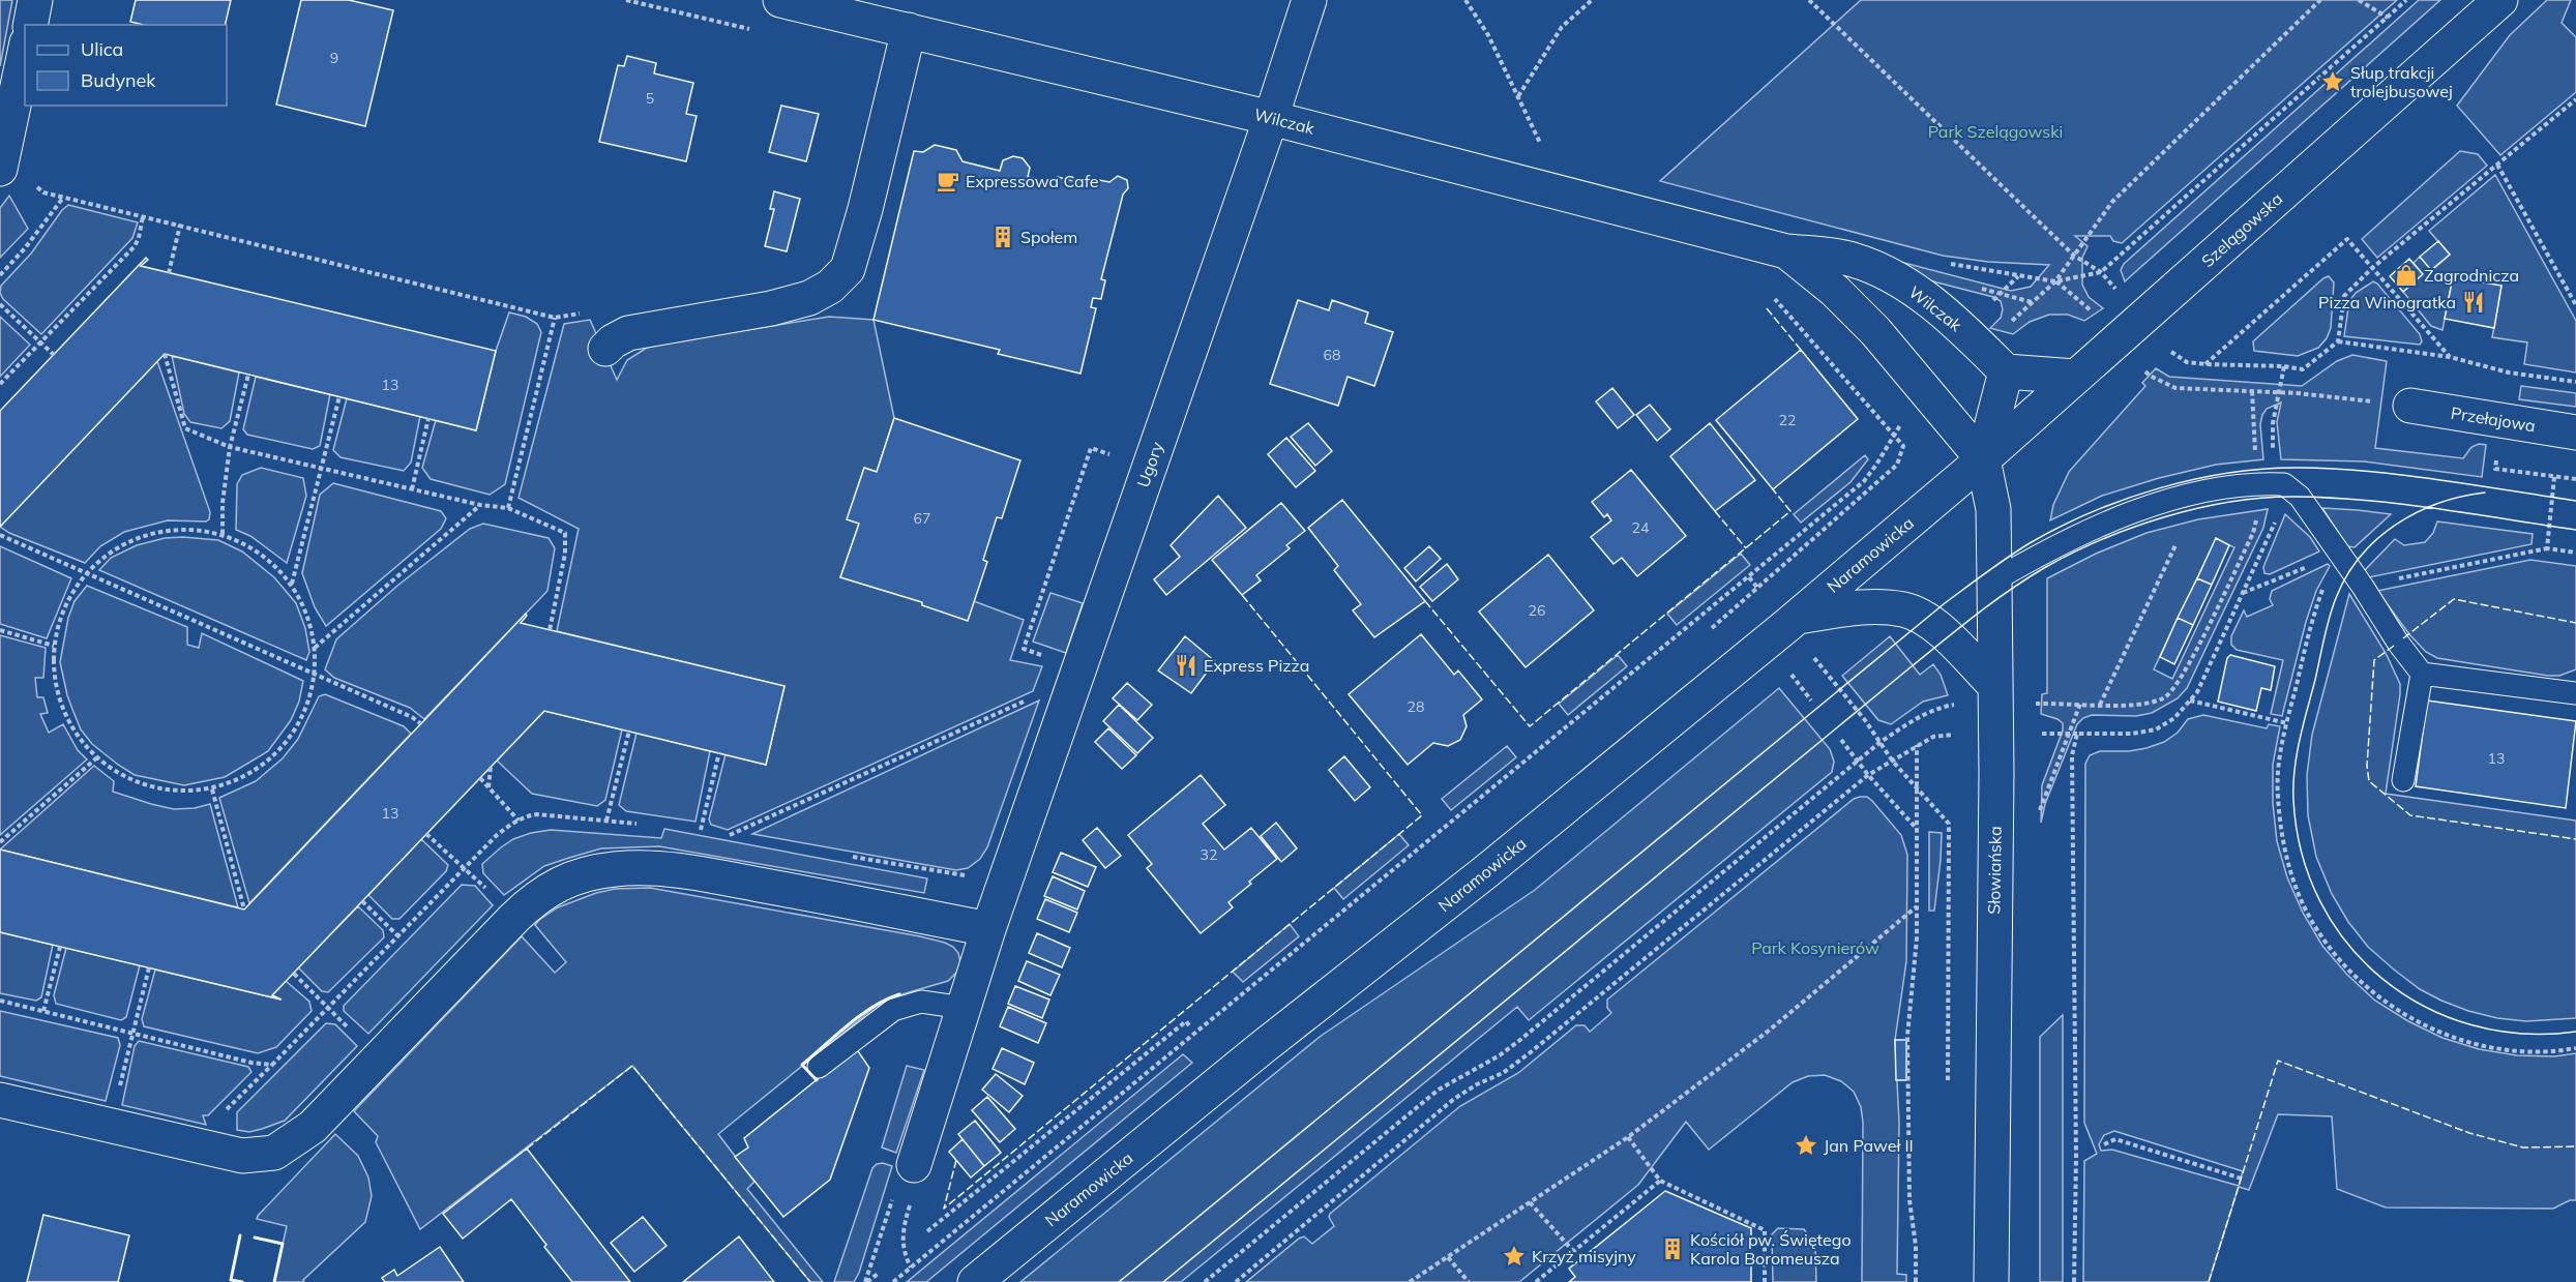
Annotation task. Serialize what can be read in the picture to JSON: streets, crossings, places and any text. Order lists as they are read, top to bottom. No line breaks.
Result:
{"streets":{"street":["Wilczak","Szelągowska","Przełajowa","Ugory","Naramowicka","Słowiańska"]},"crossings":[["Wilczak","Szelągowska"],["Wilczak","Ugory"],["Wilczak","Naramowicka"],["Wilczak","Słowiańska"],["Szelągowska","Naramowicka"],["Szelągowska","Słowiańska"],["Naramowicka","Słowiańska"]],"parks":["Park Szelągowski","Park Kosynierów"],"places":{"place":["Słup trakcji trolejbusowej","Jan Paweł II","Krzyż misyjny"],"cafe":["Expressowa Cafe"],"building":["Społem","Kościół pw. Świętego Karola Boromeusza"],"shop":["Zagrodnicza"],"restaurant":["Pizza Winogratka","Express Pizza"]},"house_numbers":["9","5","68","13","22","67","24","26","28","13","13","32"],"legend":["Ulica","Budynek"]}
